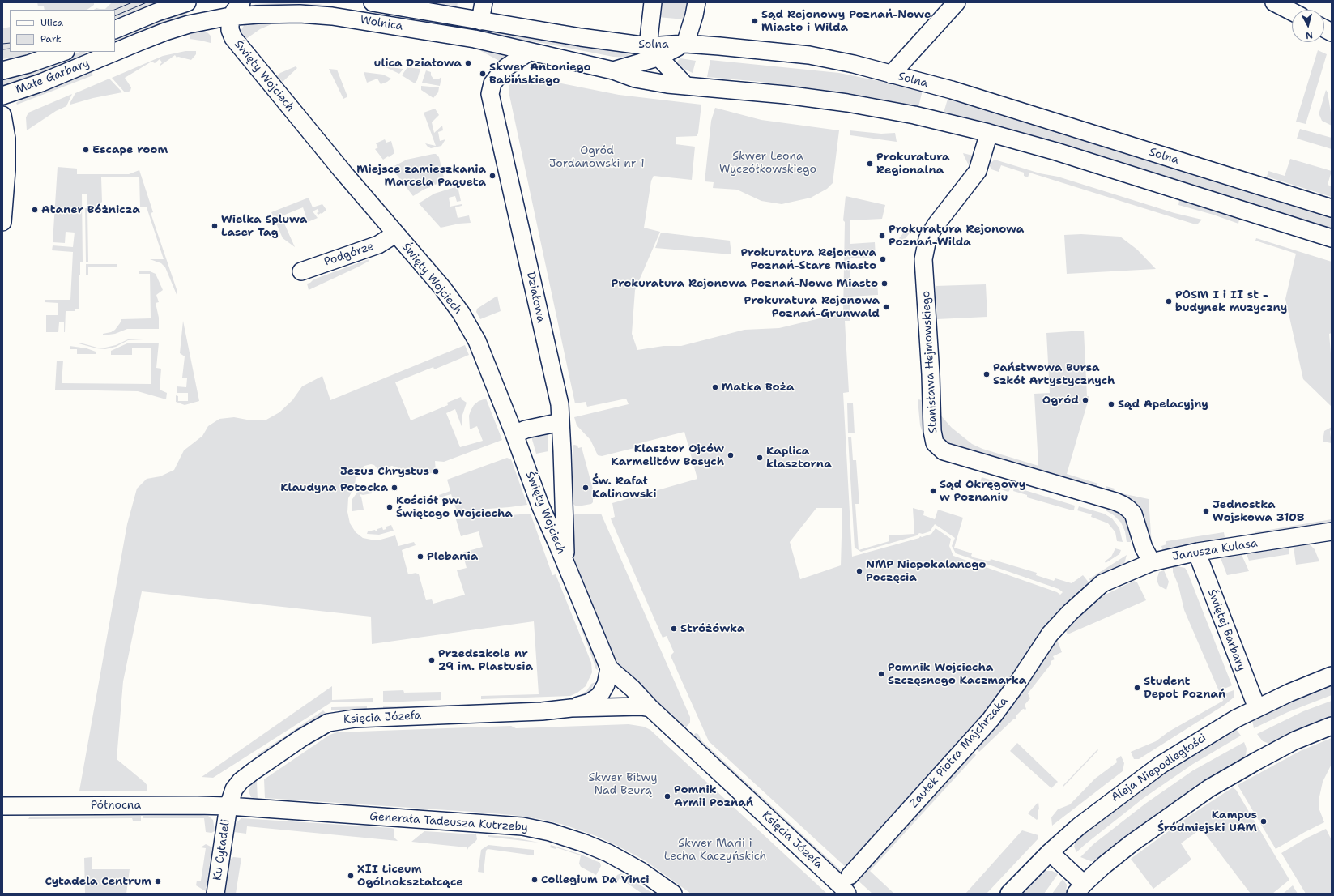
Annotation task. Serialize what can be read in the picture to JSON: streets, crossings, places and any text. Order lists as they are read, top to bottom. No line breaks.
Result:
{"streets":{"street":["Wolnica","Solna","Święty Wojciech","Małe Garbary","Podgórze","Działowa","Stanisława Hejmowskiego","Janusza Kulasa","Świętej Barbary","Księcia Józefa","Zaułek Piotra Majchrzaka","Aleja Niepodległości","Północna","Generała Tadeusza Kutrzeby","Ku Cytadeli"]},"crossings":[["Wolnica","Solna"],["Wolnica","Święty Wojciech"],["Wolnica","Małe Garbary"],["Wolnica","Działowa"],["Święty Wojciech","Małe Garbary"],["Święty Wojciech","Podgórze"],["Święty Wojciech","Działowa"],["Święty Wojciech","Księcia Józefa"],["Stanisława Hejmowskiego","Janusza Kulasa"],["Janusza Kulasa","Świętej Barbary"],["Janusza Kulasa","Zaułek Piotra Majchrzaka"],["Świętej Barbary","Aleja Niepodległości"],["Księcia Józefa","Północna"],["Księcia Józefa","Generała Tadeusza Kutrzeby"],["Księcia Józefa","Ku Cytadeli"],["Północna","Generała Tadeusza Kutrzeby"],["Północna","Ku Cytadeli"],["Generała Tadeusza Kutrzeby","Ku Cytadeli"]],"parks":["Ogród Jordanowski nr 1","Skwer Leona Wyczółkowskiego","Skwer Bitwy Nad Bzurą","Skwer Marii i Lecha Kaczyńskich"],"places":["Sąd Rejonowy Poznań-Nowe Miasto i Wilda","ulica Działowa","Skwer Antoniego Babińskiego","Escape room","Prokuratura Regionalna","Miejsce zamieszkania Marcela Paqueta","Ataner Bóżnicza","Wielka Spluwa Laser Tag","Prokuratura Rejonowa Poznań-Wilda","Prokuratura Rejonowa Poznań-Stare Miasto","Prokuratura Rejonowa Poznań-Nowe Miasto","POSM I i II st - budynek muzyczny","Prokuratura Rejonowa Poznań-Grunwald","Państwowa Bursa Szkół Artystycznych","Matka Boża","Ogród","Sąd Apelacyjny","Klasztor Ojców Karmelitów Bosych","Kaplica klasztorna","Jezus Chrystus","Klaudyna Potocka","Św. Rafał Kalinowski","Sąd Okręgowy w Poznaniu","Kościół pw. Świętego Wojciecha","Jednostka Wojskowa 3108","Plebania","NMP Niepokalanego Poczęcia","Stróżówka","Przedszkole nr 29 im. Plastusia","Pomnik Wojciecha Szczęsnego Kaczmarka","Student Depot Poznań","Pomnik Armii Poznań","Kampus Śródmiejski UAM","XII Liceum Ogólnokształcące","Collegium Da Vinci","Cytadela Centrum"],"legend":["Ulica","Park"],"north":"bottom"}
